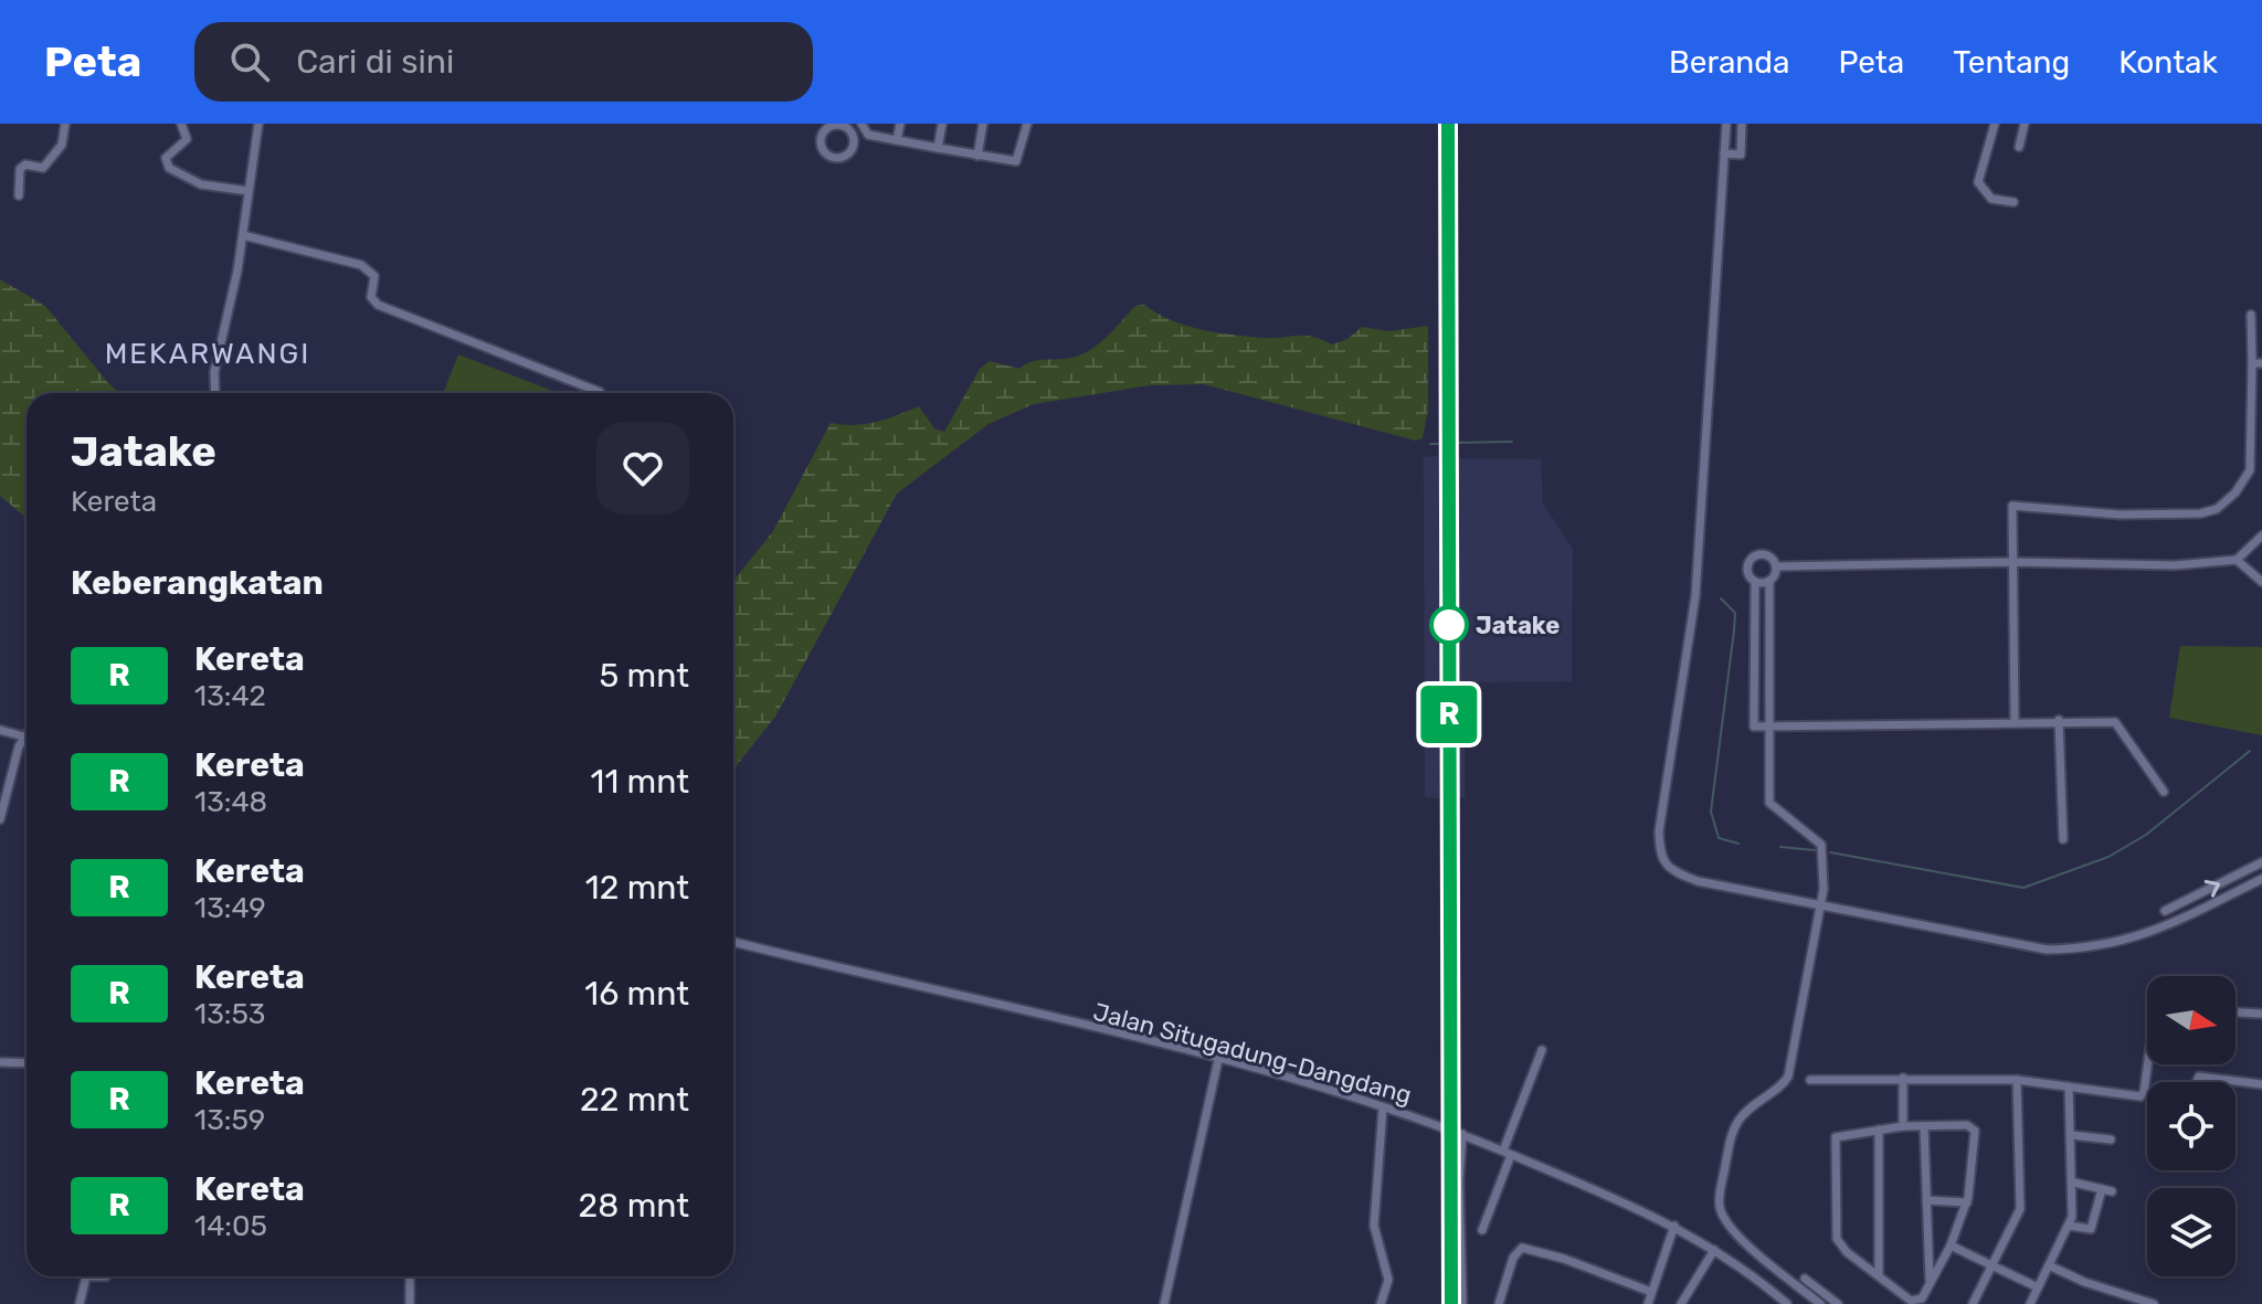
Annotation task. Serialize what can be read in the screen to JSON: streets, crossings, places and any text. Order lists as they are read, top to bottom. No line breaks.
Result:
{"streets":{"street":["Jalan Situgadung-Dangdang"]},"districts":["MEKARWANGI"],"places":["Jatake"],"north":"right","page":{"header":"Peta","search":"Cari di sini","nav":["Beranda","Peta","Tentang","Kontak"],"on_map":"R","heading":[["Jatake","Kereta"],"Keberangkatan"],"list":[{"mark":"R","name":"Kereta","note":"13:42","value":"5 mnt"},{"mark":"R","name":"Kereta","note":"13:48","value":"11 mnt"},{"mark":"R","name":"Kereta","note":"13:49","value":"12 mnt"},{"mark":"R","name":"Kereta","note":"13:53","value":"16 mnt"},{"mark":"R","name":"Kereta","note":"13:59","value":"22 mnt"},{"mark":"R","name":"Kereta","note":"14:05","value":"28 mnt"}]}}
